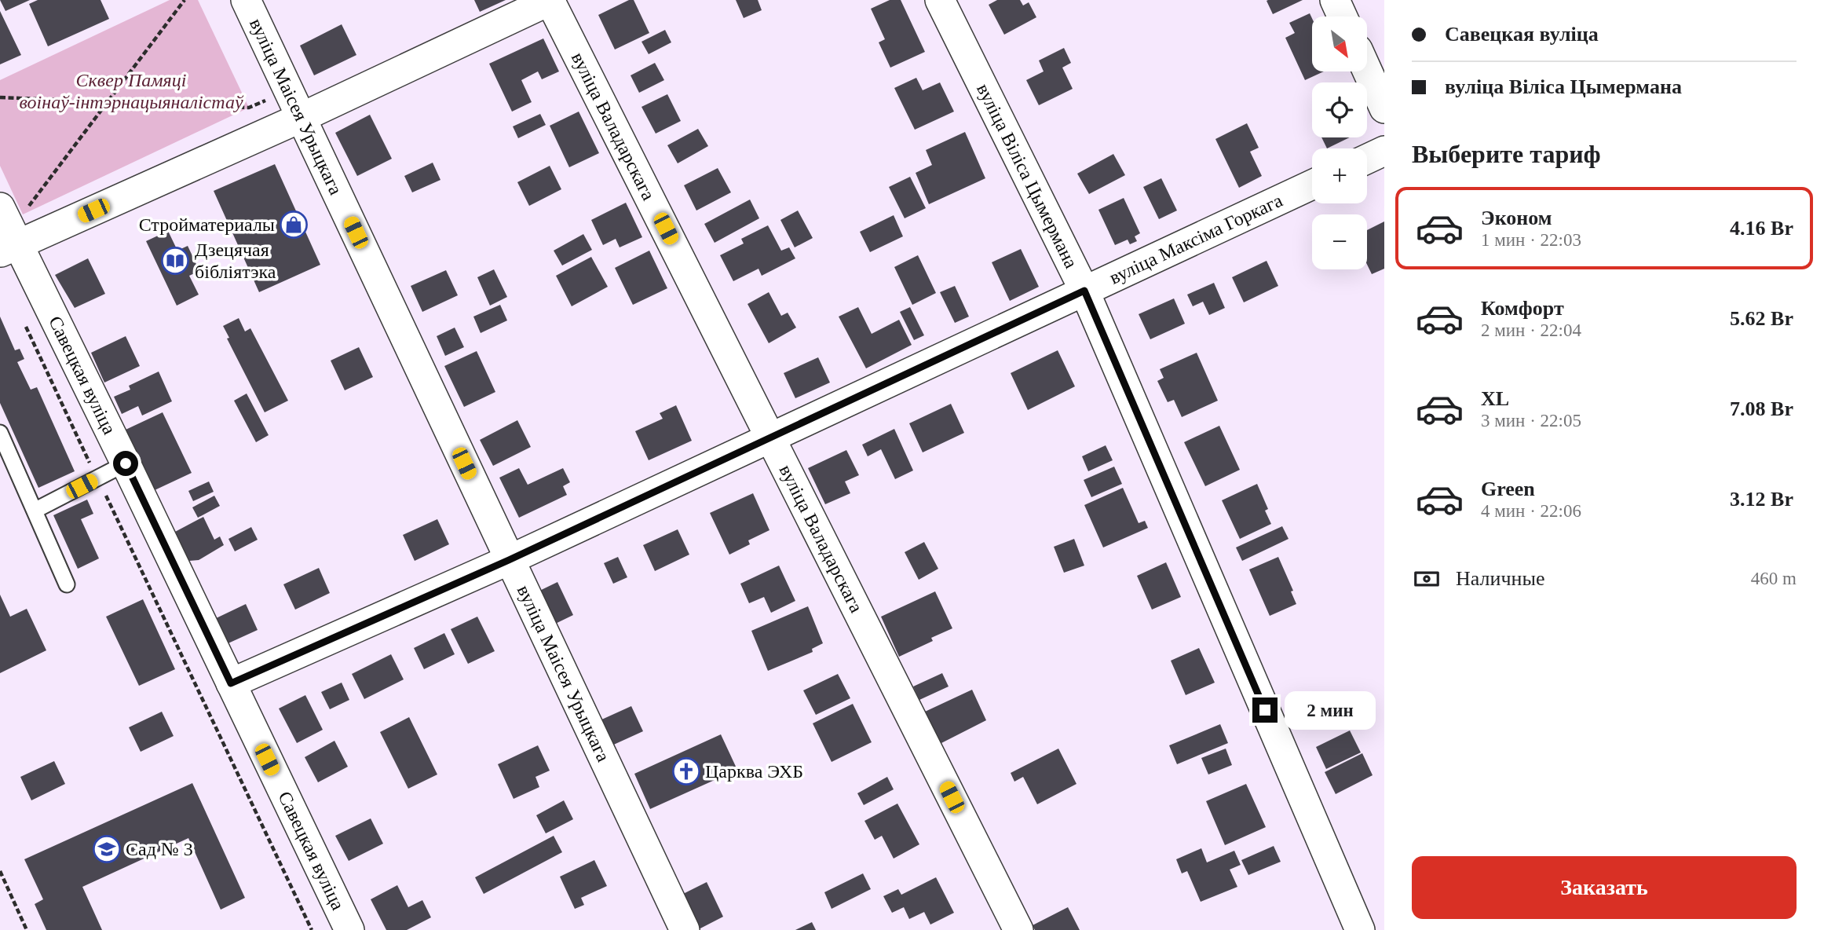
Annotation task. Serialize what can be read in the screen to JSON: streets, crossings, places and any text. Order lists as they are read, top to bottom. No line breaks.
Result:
{"streets":{"street":["вуліца Маісея Урыцкага","вуліца Валадарскага","вуліца Віліса Цымермана","вуліца Максіма Горкага","Савецкая вуліца"]},"crossings":[["вуліца Маісея Урыцкага","вуліца Максіма Горкага"],["вуліца Валадарскага","вуліца Максіма Горкага"],["вуліца Віліса Цымермана","вуліца Максіма Горкага"],["вуліца Максіма Горкага","Савецкая вуліца"]],"parks":["Сквер Памяці воінаў-інтэрнацыяналістаў"],"places":{"shop":["Стройматериалы"],"library":["Дзецячая бібліятэка"],"church":["Царква ЭХБ"],"school or university":["Сад № 3"]},"north":"bottom right","page":{"banner":["Савецкая вуліца","вуліца Віліса Цымермана"],"map_buttons":["+","−"],"heading":"Выберите тариф","list":[{"name":"Эконом","note":"1 мин · 22:03","value":"4.16 Br"},{"name":"Комфорт","note":"2 мин · 22:04","value":"5.62 Br"},{"name":"XL","note":"3 мин · 22:05","value":"7.08 Br"},{"name":"Green","note":"4 мин · 22:06","value":"3.12 Br"}],"pay":["Наличные","460 m"],"bubble":"2 мин","buttons":"Заказать"}}
